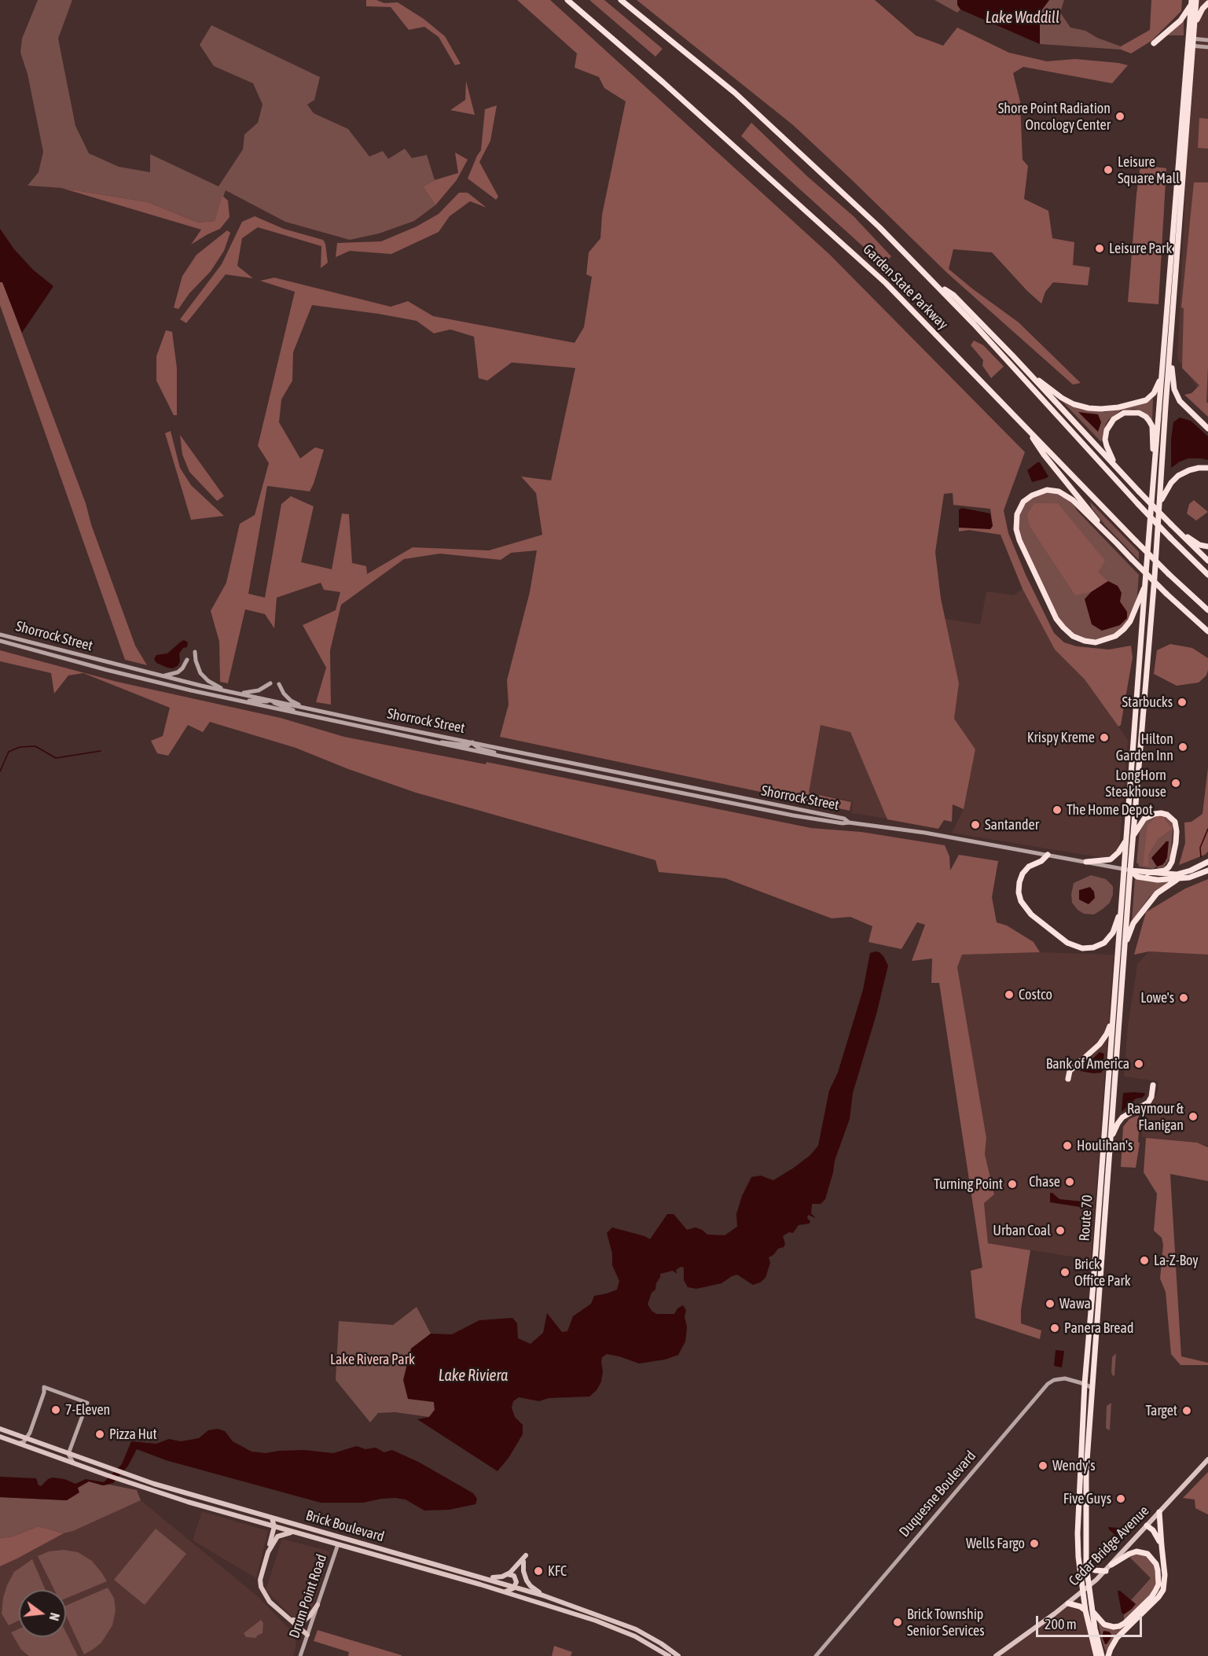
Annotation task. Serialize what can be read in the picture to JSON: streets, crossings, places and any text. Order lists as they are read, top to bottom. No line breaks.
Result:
{"streets":{"highway":["Garden State Parkway","Route 70"],"main road":["Shorrock Street","Duquesne Boulevard","Brick Boulevard","Cedar Bridge Avenue","Drum Point Road"]},"crossings":[["Shorrock Street","Route 70"],["Route 70","Duquesne Boulevard"],["Route 70","Cedar Bridge Avenue"],["Brick Boulevard","Drum Point Road"]],"water":["Lake Waddill","Lake Riviera"],"parks":["Lake Rivera Park"],"places":["Shore Point Radiation Oncology Center","Leisure Square Mall","Leisure Park","Starbucks","Krispy Kreme","Hilton Garden Inn","LongHorn Steakhouse","The Home Depot","Santander","Costco","Lowe's","Bank of America","Raymour & Flanigan","Houlihan's","Chase","Turning Point","Urban Coal","La-Z-Boy","Brick Office Park","Wawa","Panera Bread","7-Eleven","Target","Pizza Hut","Wendy's","Five Guys","Wells Fargo","KFC","Brick Township Senior Services"],"scale_bar":"200 m","north":"right"}
